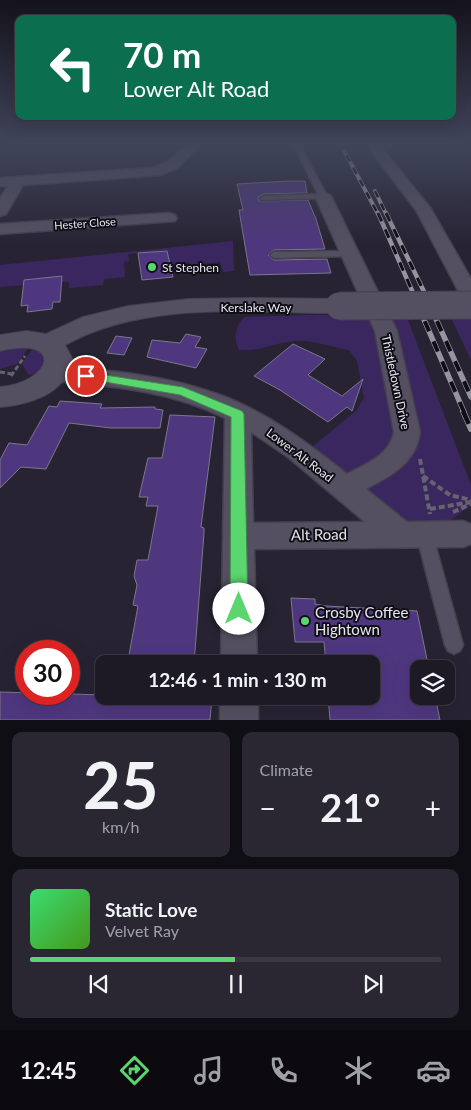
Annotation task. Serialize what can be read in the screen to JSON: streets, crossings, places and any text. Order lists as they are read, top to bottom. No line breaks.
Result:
{"streets":{"street":["Hester Close","Kerslake Way","Thistledown Drive","Lower Alt Road","Alt Road"]},"crossings":[["Thistledown Drive","Lower Alt Road"]],"places":["St Stephen","Crosby Coffee Hightown"],"page":{"turn":["70 m","Lower Alt Road"],"limit":"30","trip":"12:46 · 1 min · 130 m","tile":[["25","km/h"],"Climate"],"heat":["−","21°","+"],"song":["Static Love","Velvet Ray"],"tabs":"12:45"}}
